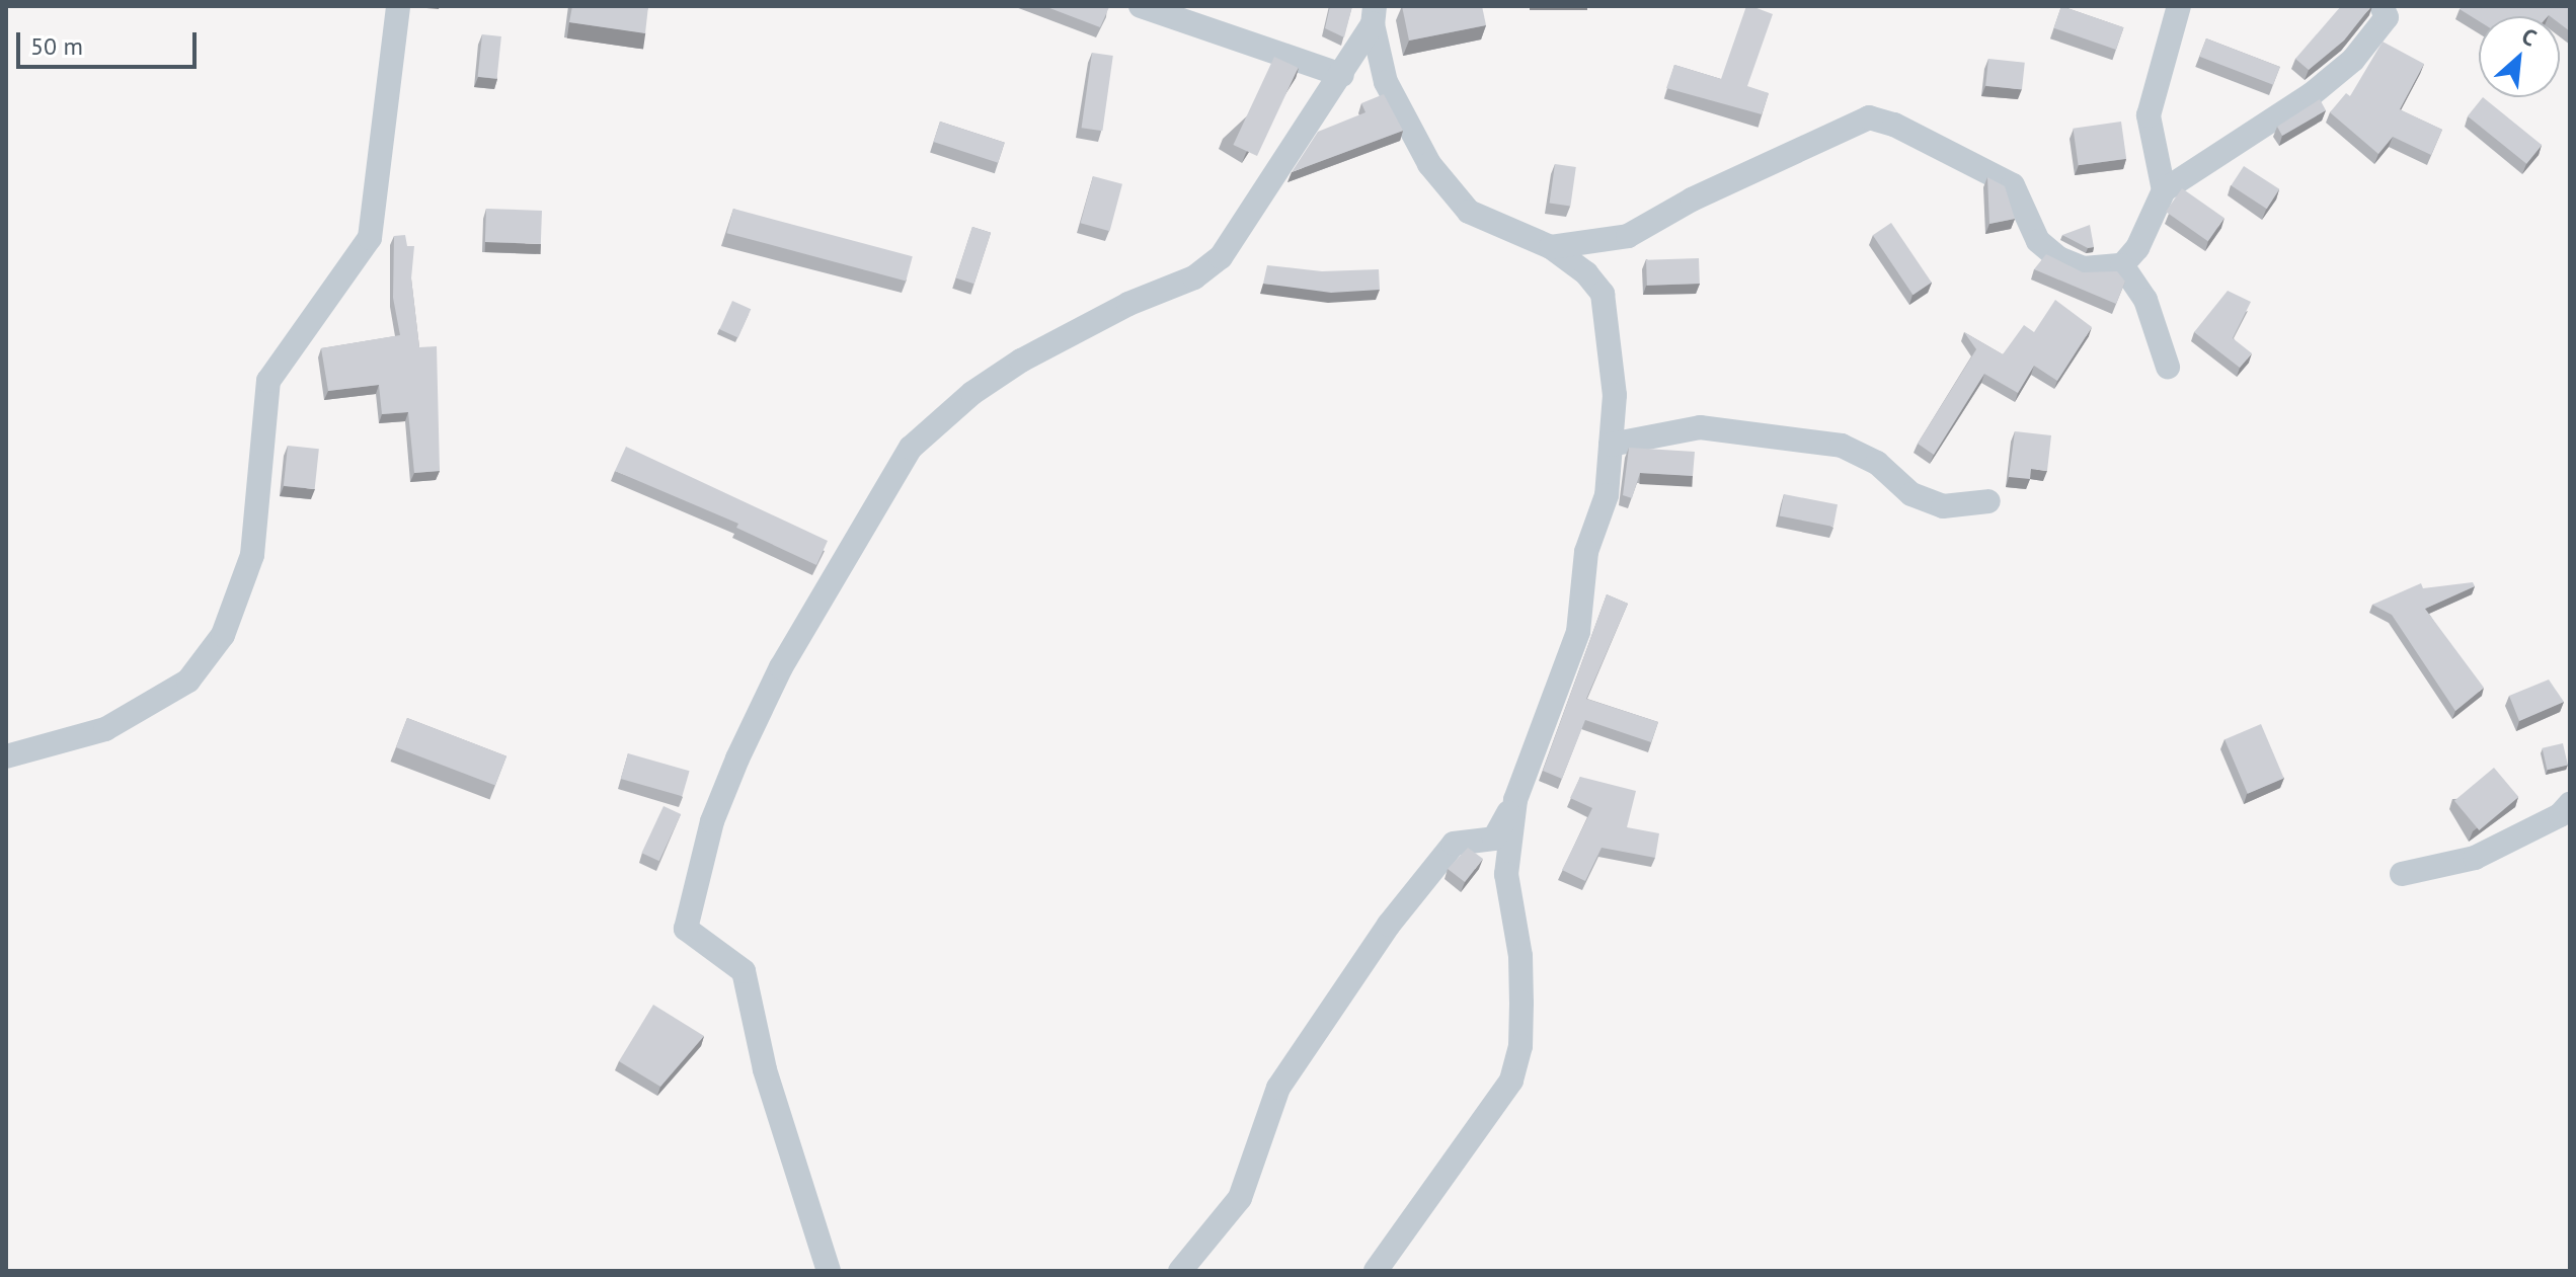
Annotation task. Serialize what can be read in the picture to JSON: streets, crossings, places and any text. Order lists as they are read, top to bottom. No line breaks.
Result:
{"scale_bar":"50 m","north":"top right"}
